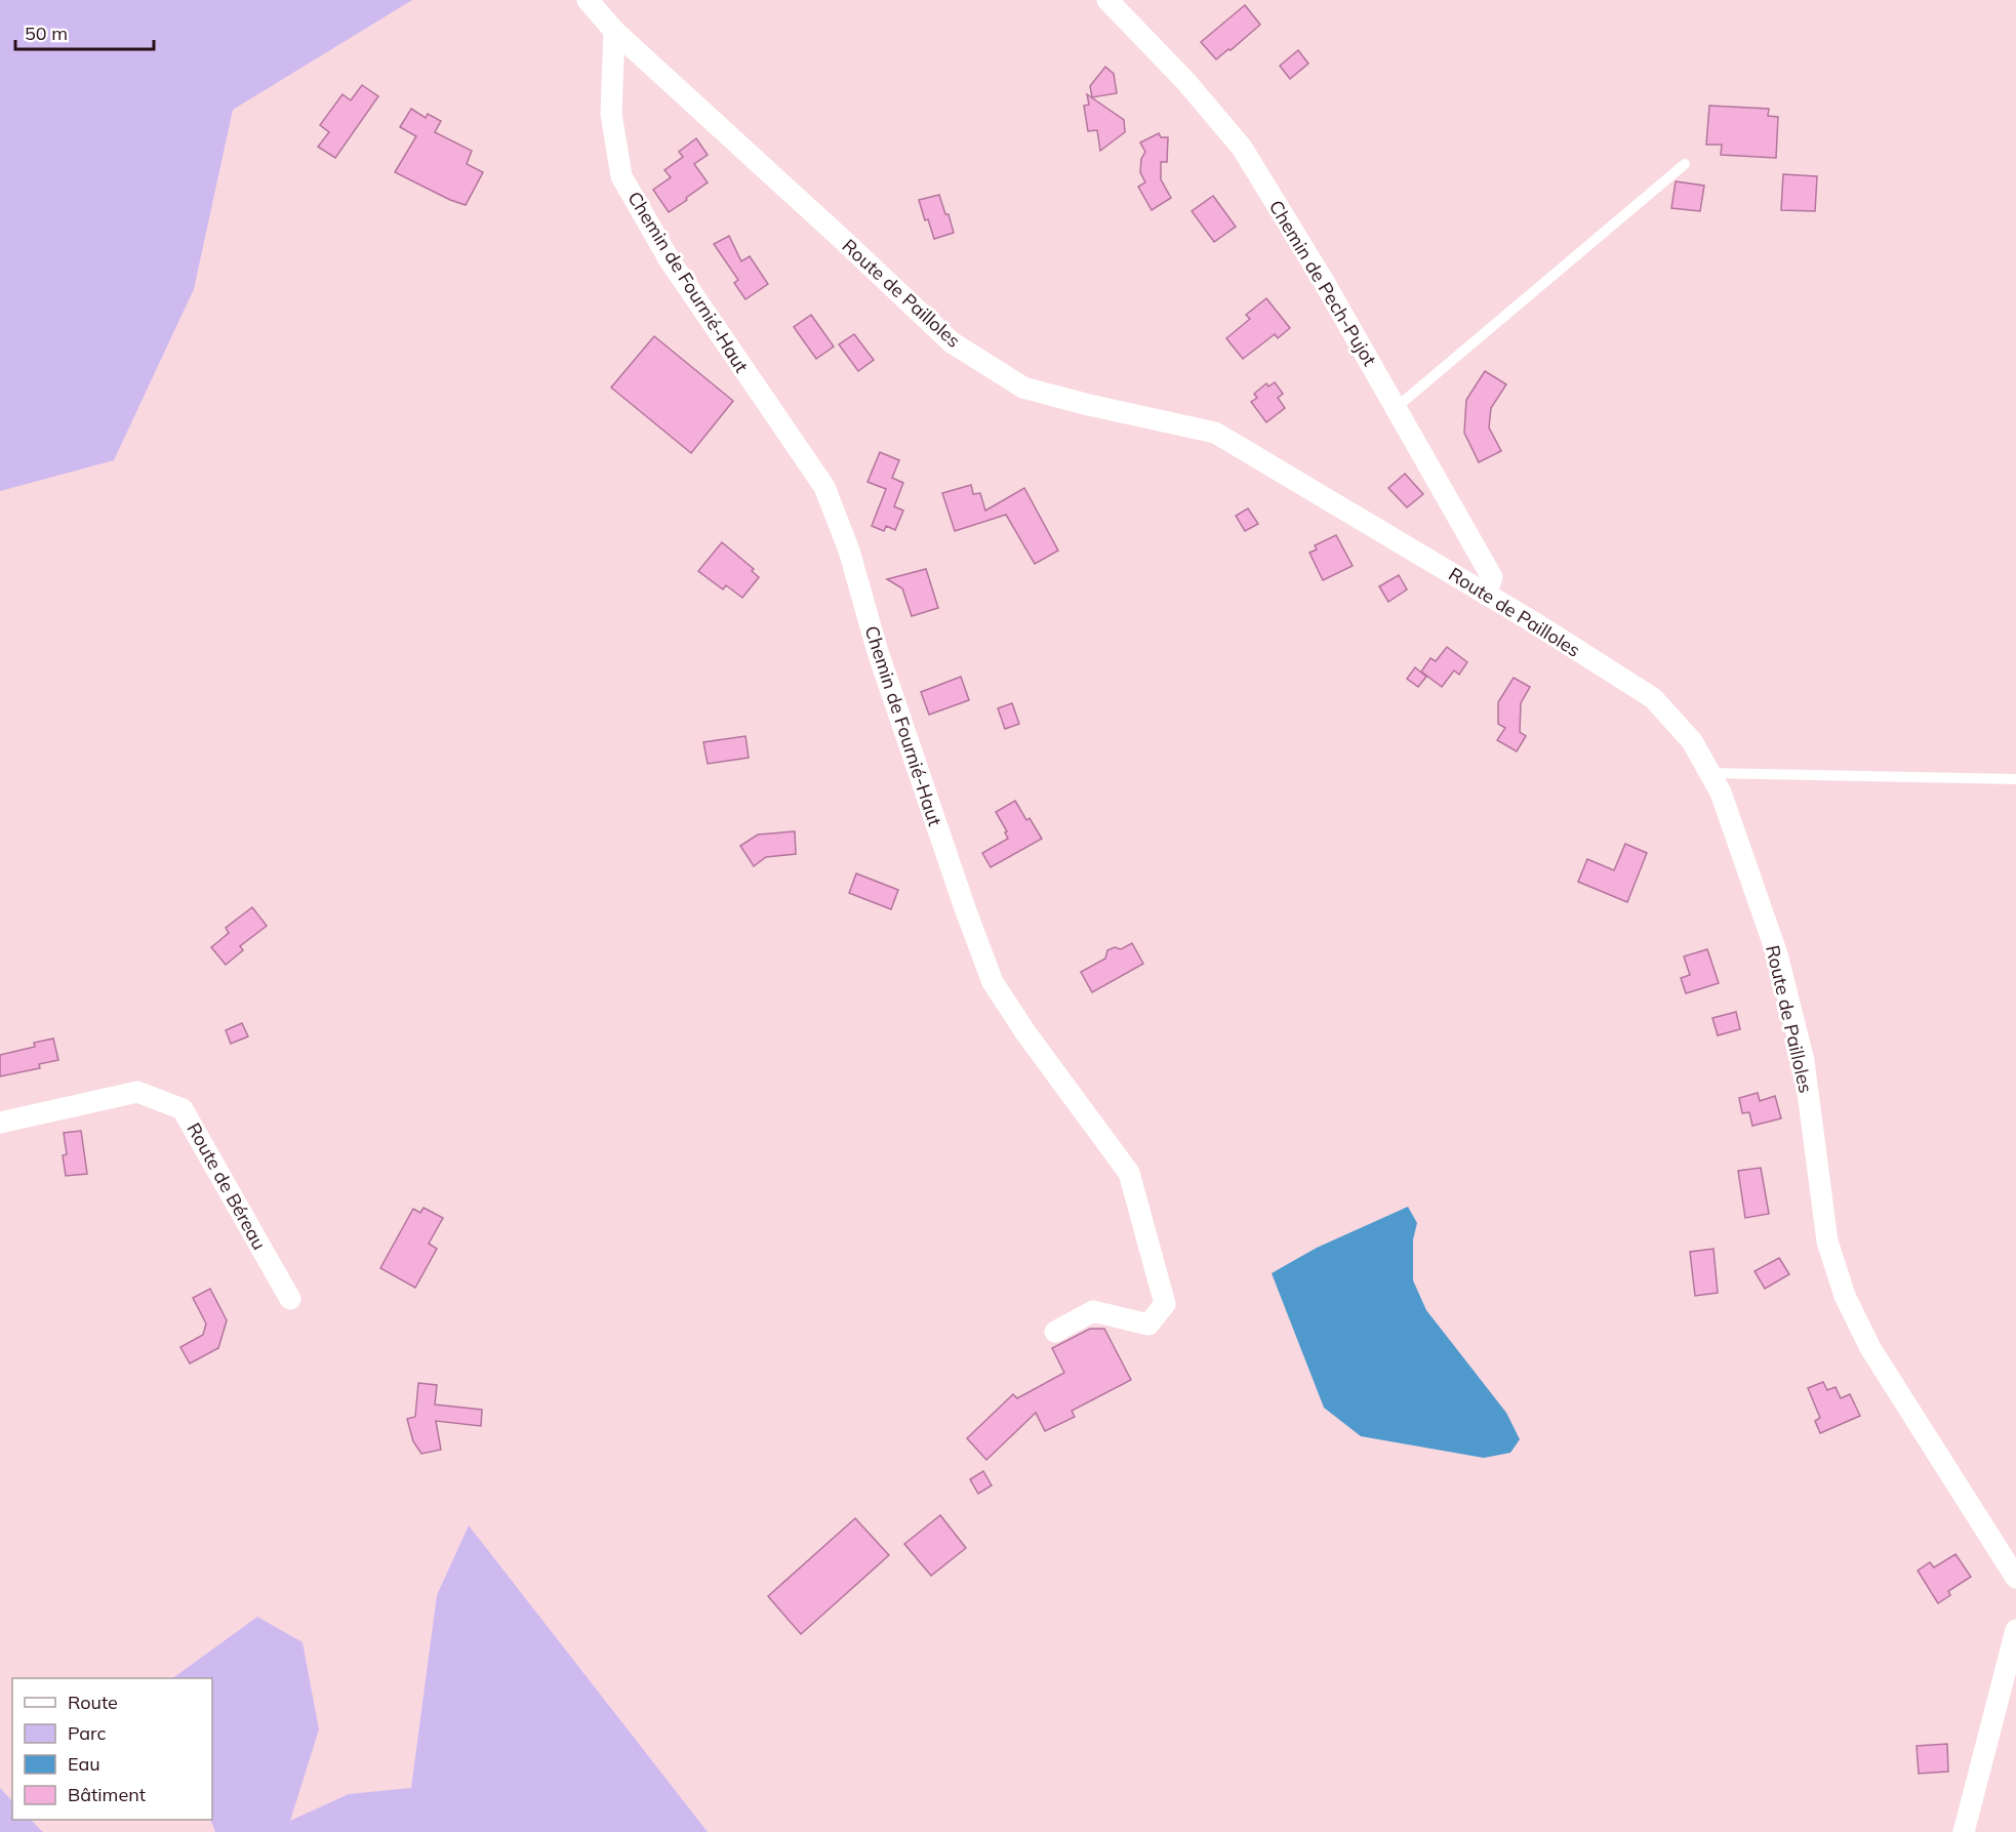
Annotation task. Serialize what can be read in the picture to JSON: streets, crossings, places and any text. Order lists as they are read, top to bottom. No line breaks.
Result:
{"streets":{"street":["Chemin de Fournié-Haut","Chemin de Pech-Pujot","Route de Pailloles","Route de Béreau"]},"crossings":[["Chemin de Fournié-Haut","Route de Pailloles"],["Chemin de Pech-Pujot","Route de Pailloles"]],"legend":["Route","Parc","Eau","Bâtiment"],"scale_bar":"50 m"}
